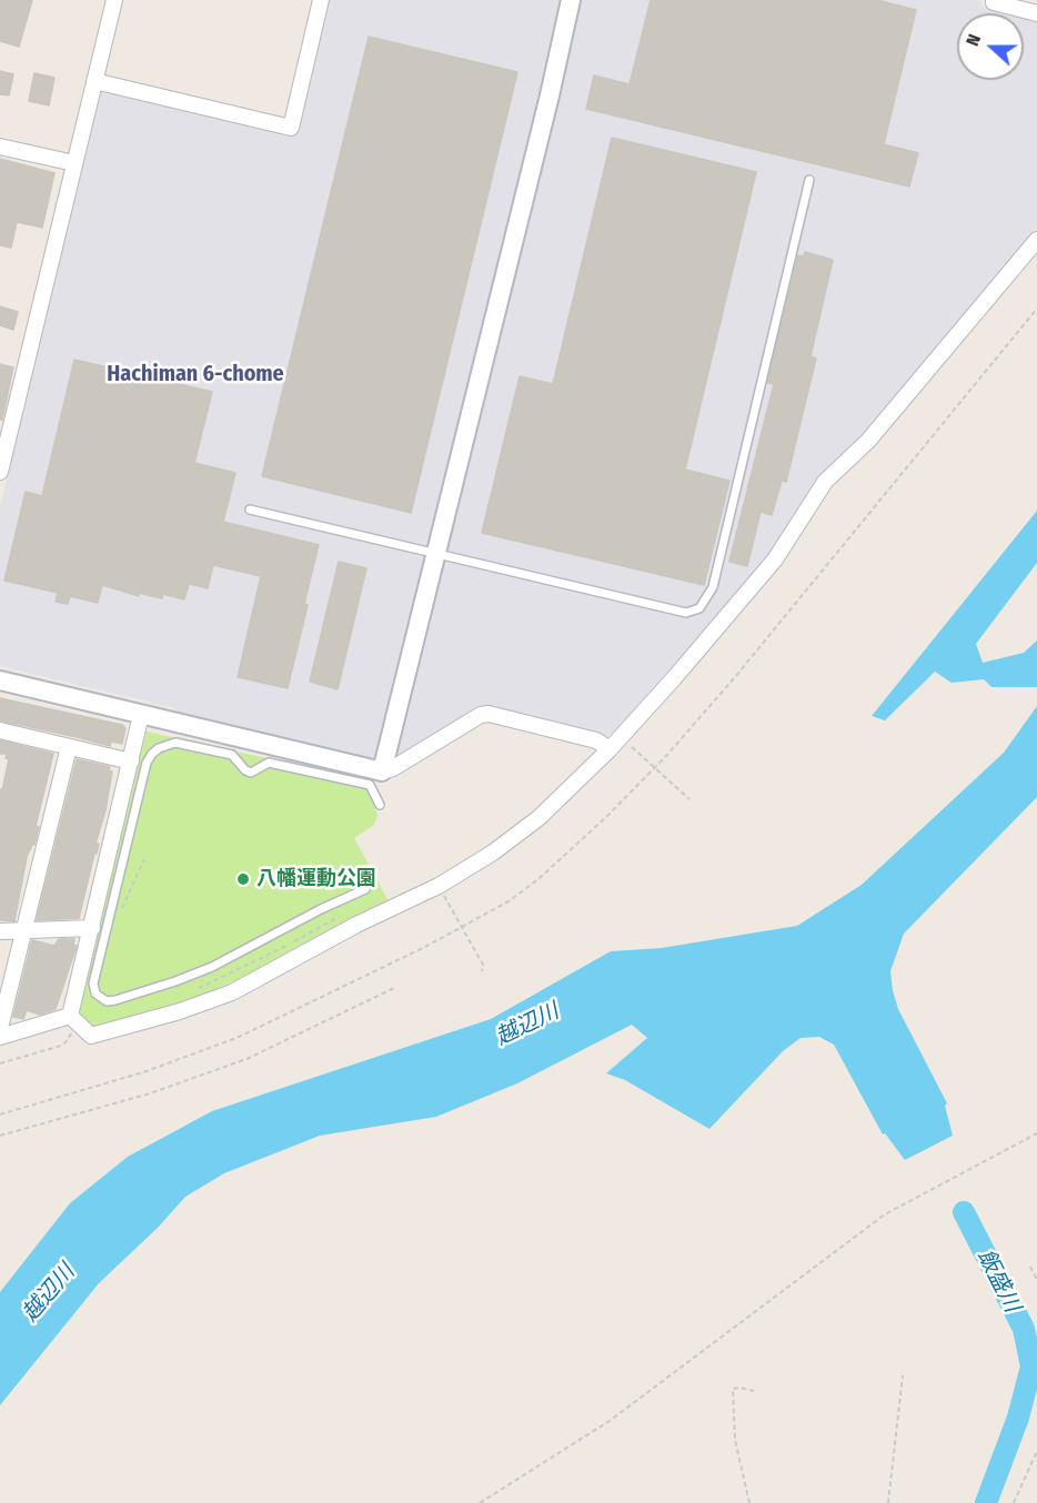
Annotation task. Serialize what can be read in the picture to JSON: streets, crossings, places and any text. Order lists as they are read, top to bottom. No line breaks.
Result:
{"districts":["Hachiman 6-chome"],"water":["越辺川","飯盛川"],"places":["八幡運動公園"],"north":"left"}
